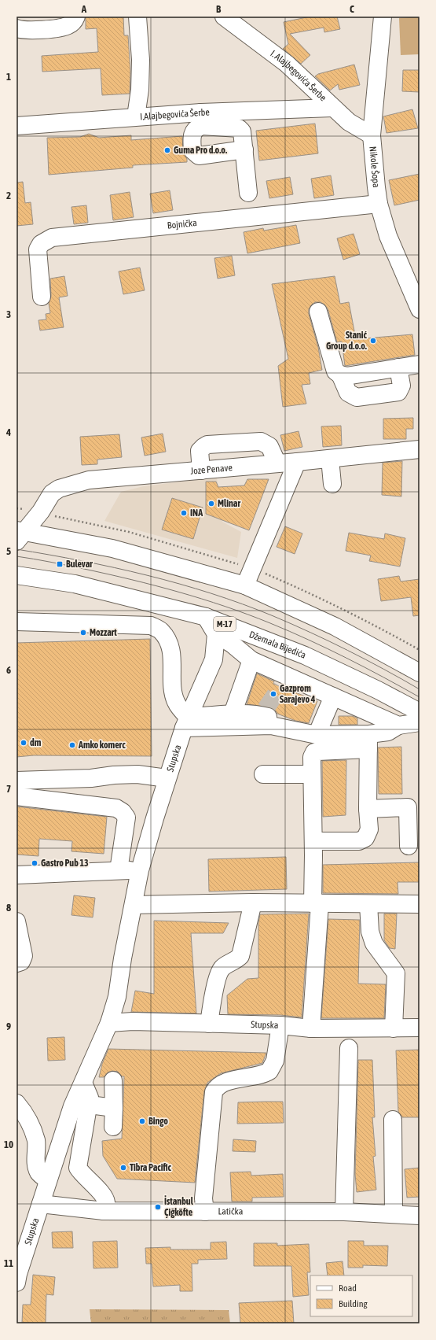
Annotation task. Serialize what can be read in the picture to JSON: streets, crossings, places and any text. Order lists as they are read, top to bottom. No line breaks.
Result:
{"streets":{"street":["I. Alajbegovića Šerbe","I.Alajbegovića Šerbe","Nikole Šopa","Bojnička","Joze Penave","M-17","Džemala Bijedića","Stupska","Latička"]},"crossings":[["I. Alajbegovića Šerbe","I.Alajbegovića Šerbe"],["I. Alajbegovića Šerbe","Nikole Šopa"],["Nikole Šopa","Bojnička"],["Stupska","Latička"]],"places":{"other":["Guma Pro d.o.o.","Stanić Group d.o.o.","Mlinar","INA","Mozzart","Gazprom Sarajevo 4","dm","Amko komerc","Gastro Pub 13","Bingo","Tibra Pacific","İstanbul Çiğköfte"],"transit":["Bulevar"]},"legend":["Road","Building"],"grid":{"columns":["A","B","C"],"rows":["1","2","3","4","5","6","7","8","9","10","11"]}}
